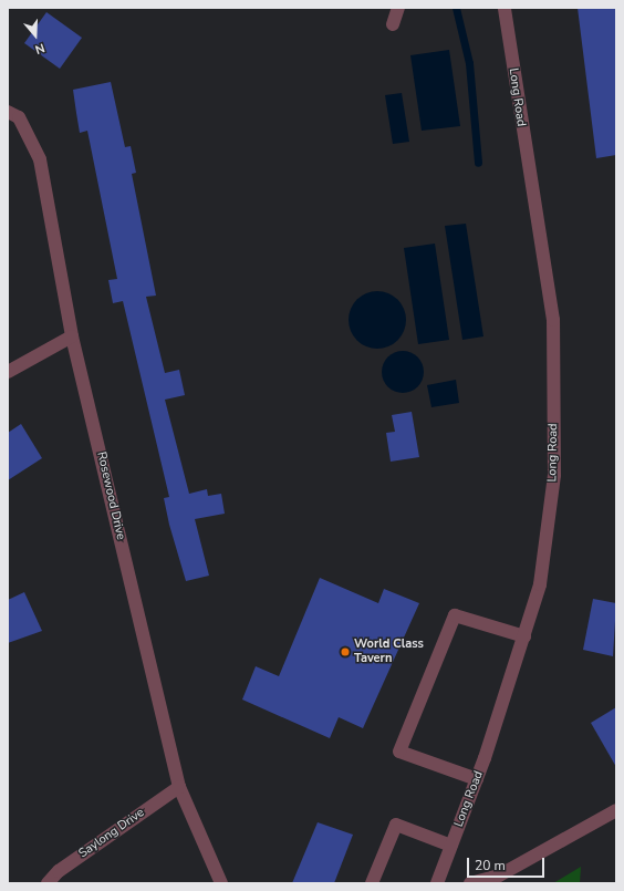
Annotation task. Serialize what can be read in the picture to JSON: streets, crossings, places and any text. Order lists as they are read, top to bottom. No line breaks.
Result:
{"streets":{"street":["Long Road","Rosewood Drive","Saylong Drive"]},"crossings":[["Rosewood Drive","Saylong Drive"]],"places":["World Class Tavern"],"scale_bar":"20 m","north":"bottom"}
